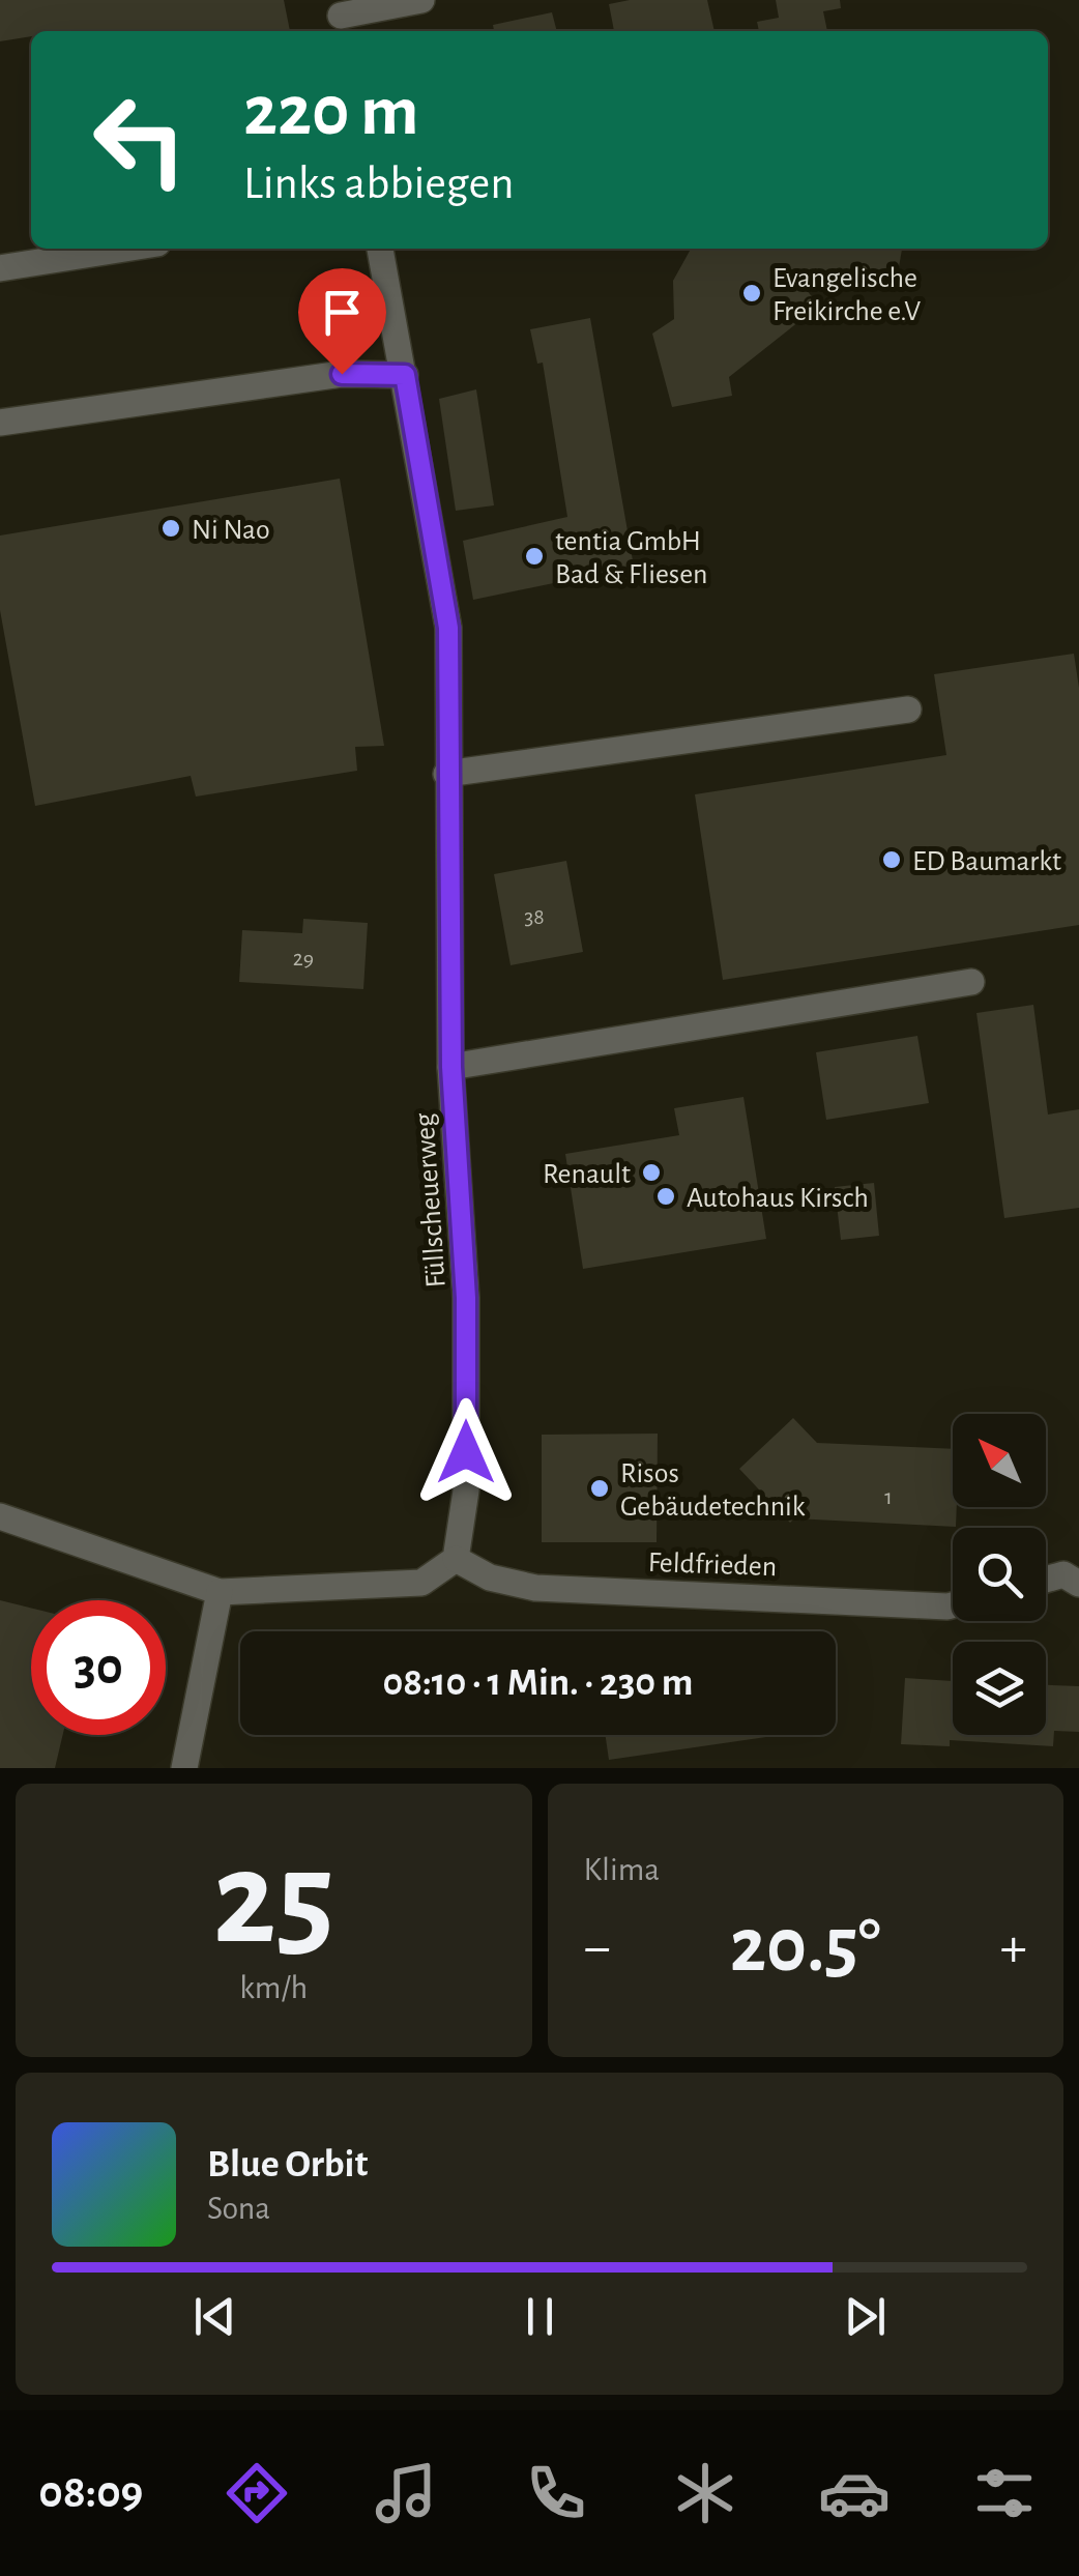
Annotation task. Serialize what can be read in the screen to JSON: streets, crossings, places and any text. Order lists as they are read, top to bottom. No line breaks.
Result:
{"streets":{"street":["Füllscheuerweg","Feldfrieden"]},"crossings":[["Füllscheuerweg","Feldfrieden"]],"places":["Evangelische Freikirche e.V","Ni Nao","tentia GmbH Bad & Fliesen","ED Baumarkt","Renault","Autohaus Kirsch","Risos Gebäudetechnik"],"house_numbers":["38","29","1"],"north":"top left","page":{"turn":["220 m","Links abbiegen"],"limit":"30","trip":"08:10 · 1 Min. · 230 m","tile":[["25","km/h"],"Klima"],"heat":["−","20.5°","+"],"song":["Blue Orbit","Sona"],"tabs":"08:09"}}
